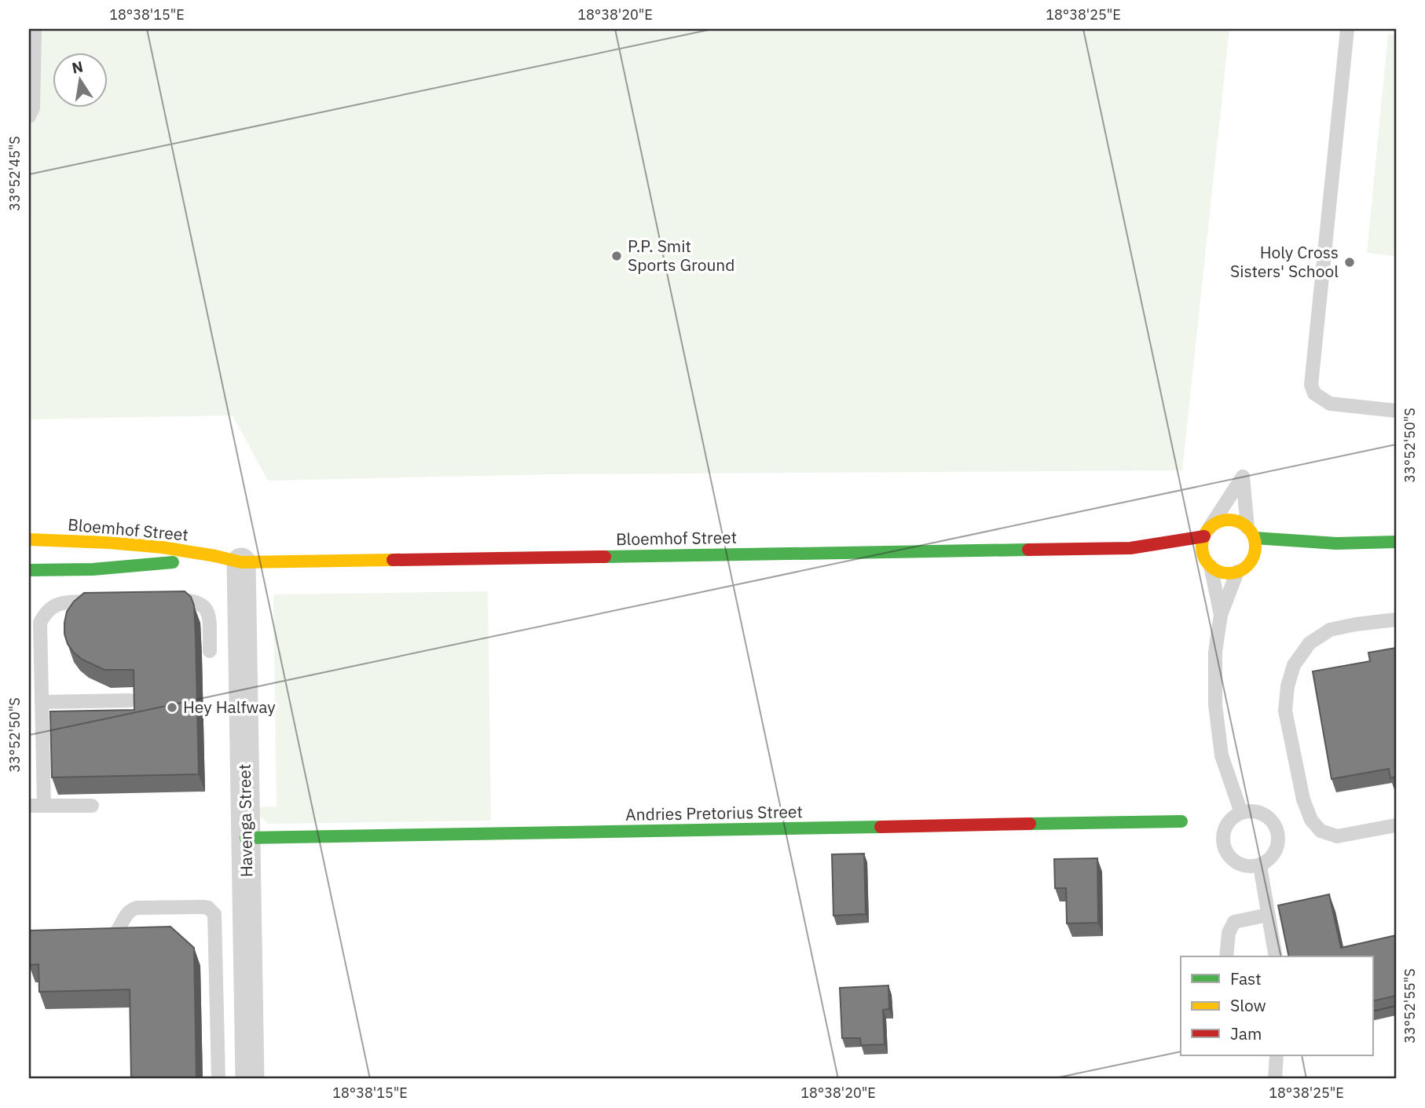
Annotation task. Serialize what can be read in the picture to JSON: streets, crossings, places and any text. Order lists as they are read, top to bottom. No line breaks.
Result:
{"streets":{"street":["Bloemhof Street","Andries Pretorius Street","Havenga Street"]},"crossings":[["Bloemhof Street","Havenga Street"],["Andries Pretorius Street","Havenga Street"]],"places":["P.P. Smit Sports Ground","Holy Cross Sisters' School","Hey Halfway"],"legend":["Fast","Slow","Jam"],"north":"top","coordinates":["18°38'15\"E","18°38'20\"E","18°38'25\"E","33°52'45\"S","33°52'50\"S","33°52'55\"S"]}
